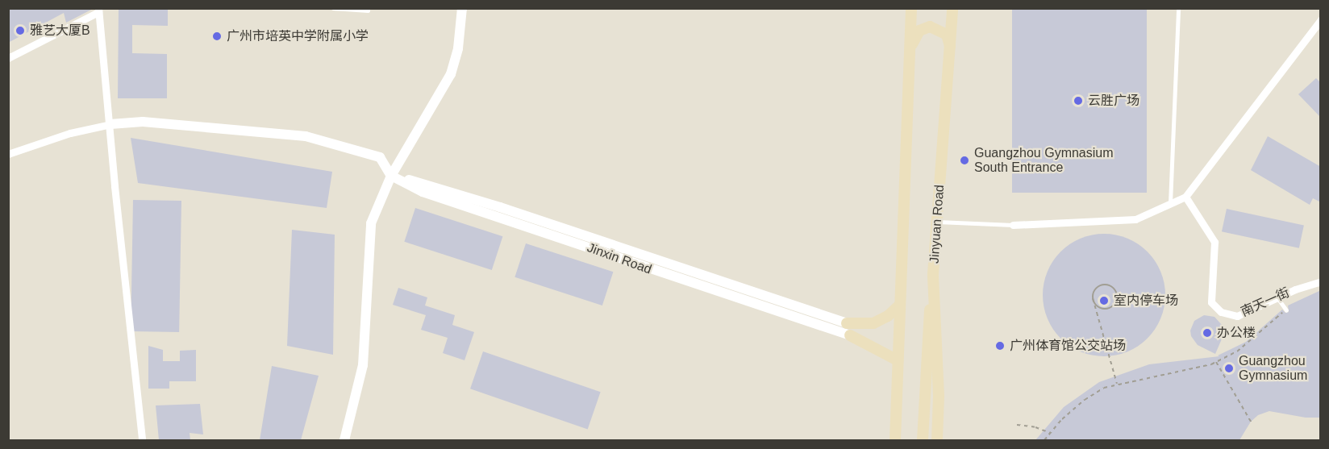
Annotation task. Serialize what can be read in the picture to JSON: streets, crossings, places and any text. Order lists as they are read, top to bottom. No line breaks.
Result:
{"streets":{"main road":["Jinyuan Road"],"street":["Jinxin Road","南天一街"]},"places":["雅艺大厦B","广州市培英中学附属小学","云胜广场","Guangzhou Gymnasium South Entrance","室内停车场","办公楼","广州体育馆公交站场","Guangzhou Gymnasium"]}
